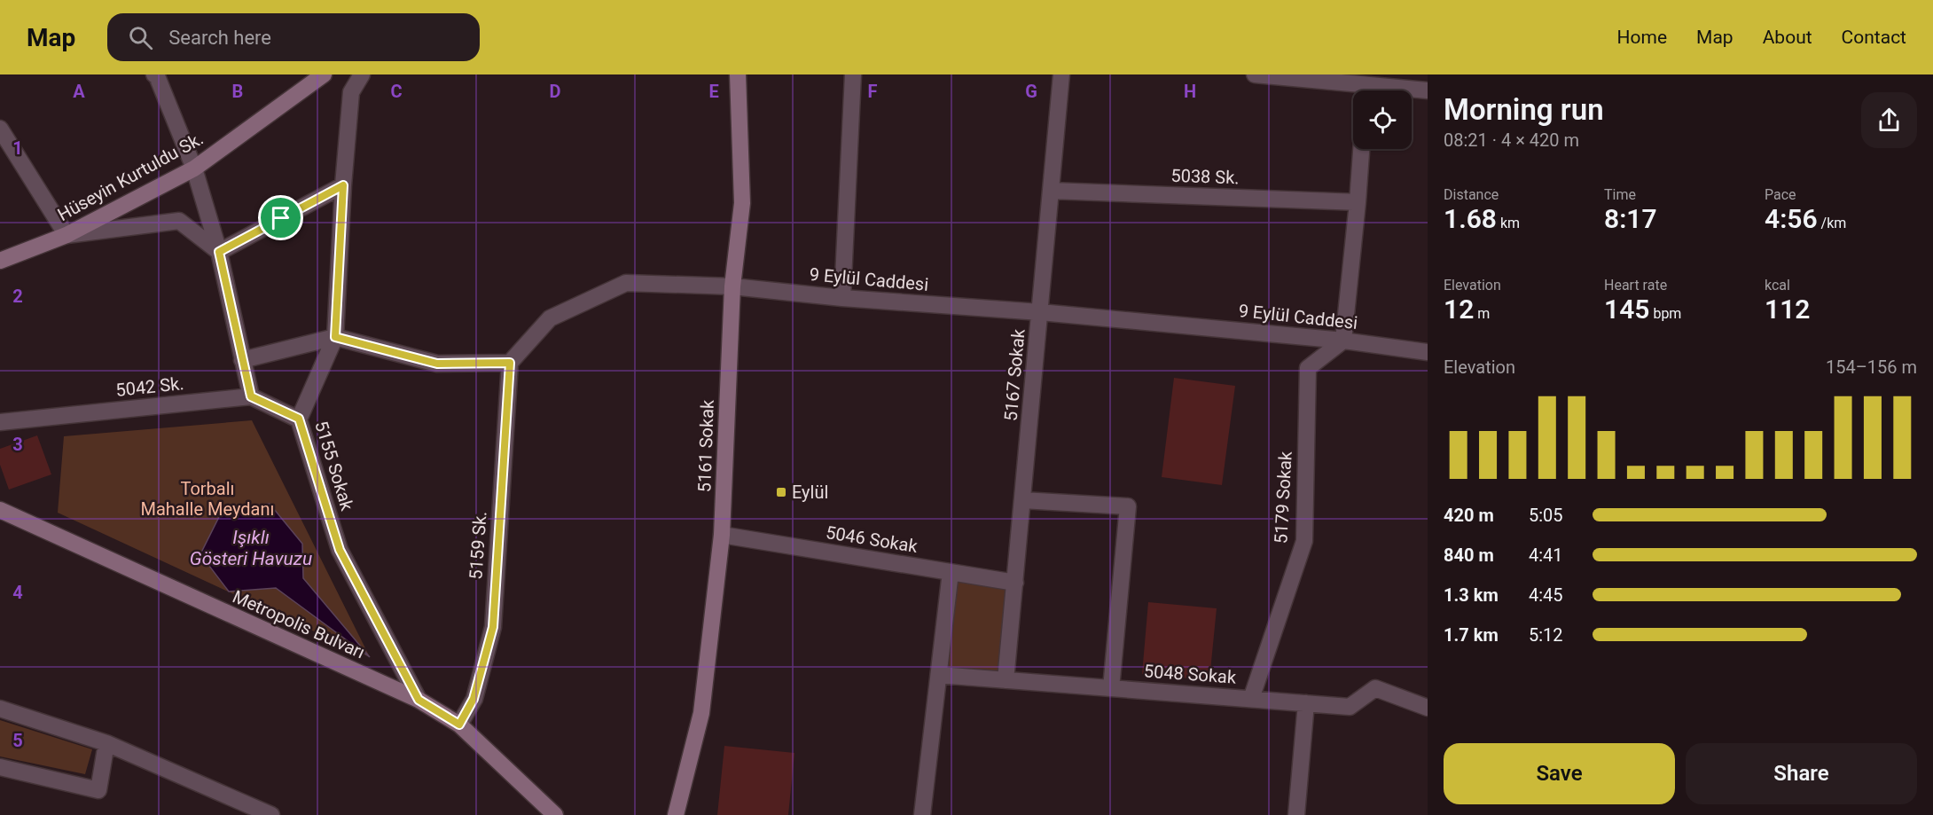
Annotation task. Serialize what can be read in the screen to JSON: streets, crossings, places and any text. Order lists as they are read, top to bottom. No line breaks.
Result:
{"streets":{"main road":["Hüseyin Kurtuldu Sk.","5161 Sokak","Metropolis Bulvarı"],"street":["5038 Sk.","9 Eylül Caddesi","5167 Sokak","5042 Sk.","5155 Sokak","5179 Sokak","5046 Sokak","5159 Sk.","5048 Sokak"]},"crossings":[["5038 Sk.","5167 Sokak"],["9 Eylül Caddesi","5167 Sokak"],["9 Eylül Caddesi","5161 Sokak"],["9 Eylül Caddesi","5179 Sokak"],["9 Eylül Caddesi","5159 Sk."],["5167 Sokak","5046 Sokak"],["5167 Sokak","5048 Sokak"],["5161 Sokak","5046 Sokak"],["5155 Sokak","Metropolis Bulvarı"],["5179 Sokak","5048 Sokak"],["5159 Sk.","Metropolis Bulvarı"]],"water":["Işıklı Gösteri Havuzu"],"parks":["Torbalı Mahalle Meydanı"],"places":{"transit":["Eylül"]},"page":{"header":"Map","search":"Search here","nav":["Home","Map","About","Contact"],"heading":["Morning run","08:21 · 4 × 420 m"],"stats":[["Distance","1.68 km"],["Time","8:17"],["Pace","4:56 /km"],["Elevation","12 m"],["Heart rate","145 bpm"],["kcal","112"]],"chart":["Elevation","154–156 m"],"list":[{"name":"420 m","note":"5:05"},{"name":"840 m","note":"4:41"},{"name":"1.3 km","note":"4:45"},{"name":"1.7 km","note":"5:12"}],"buttons":["Save","Share"]},"grid":{"columns":["A","B","C","D","E","F","G","H"],"rows":["1","2","3","4","5"]}}
